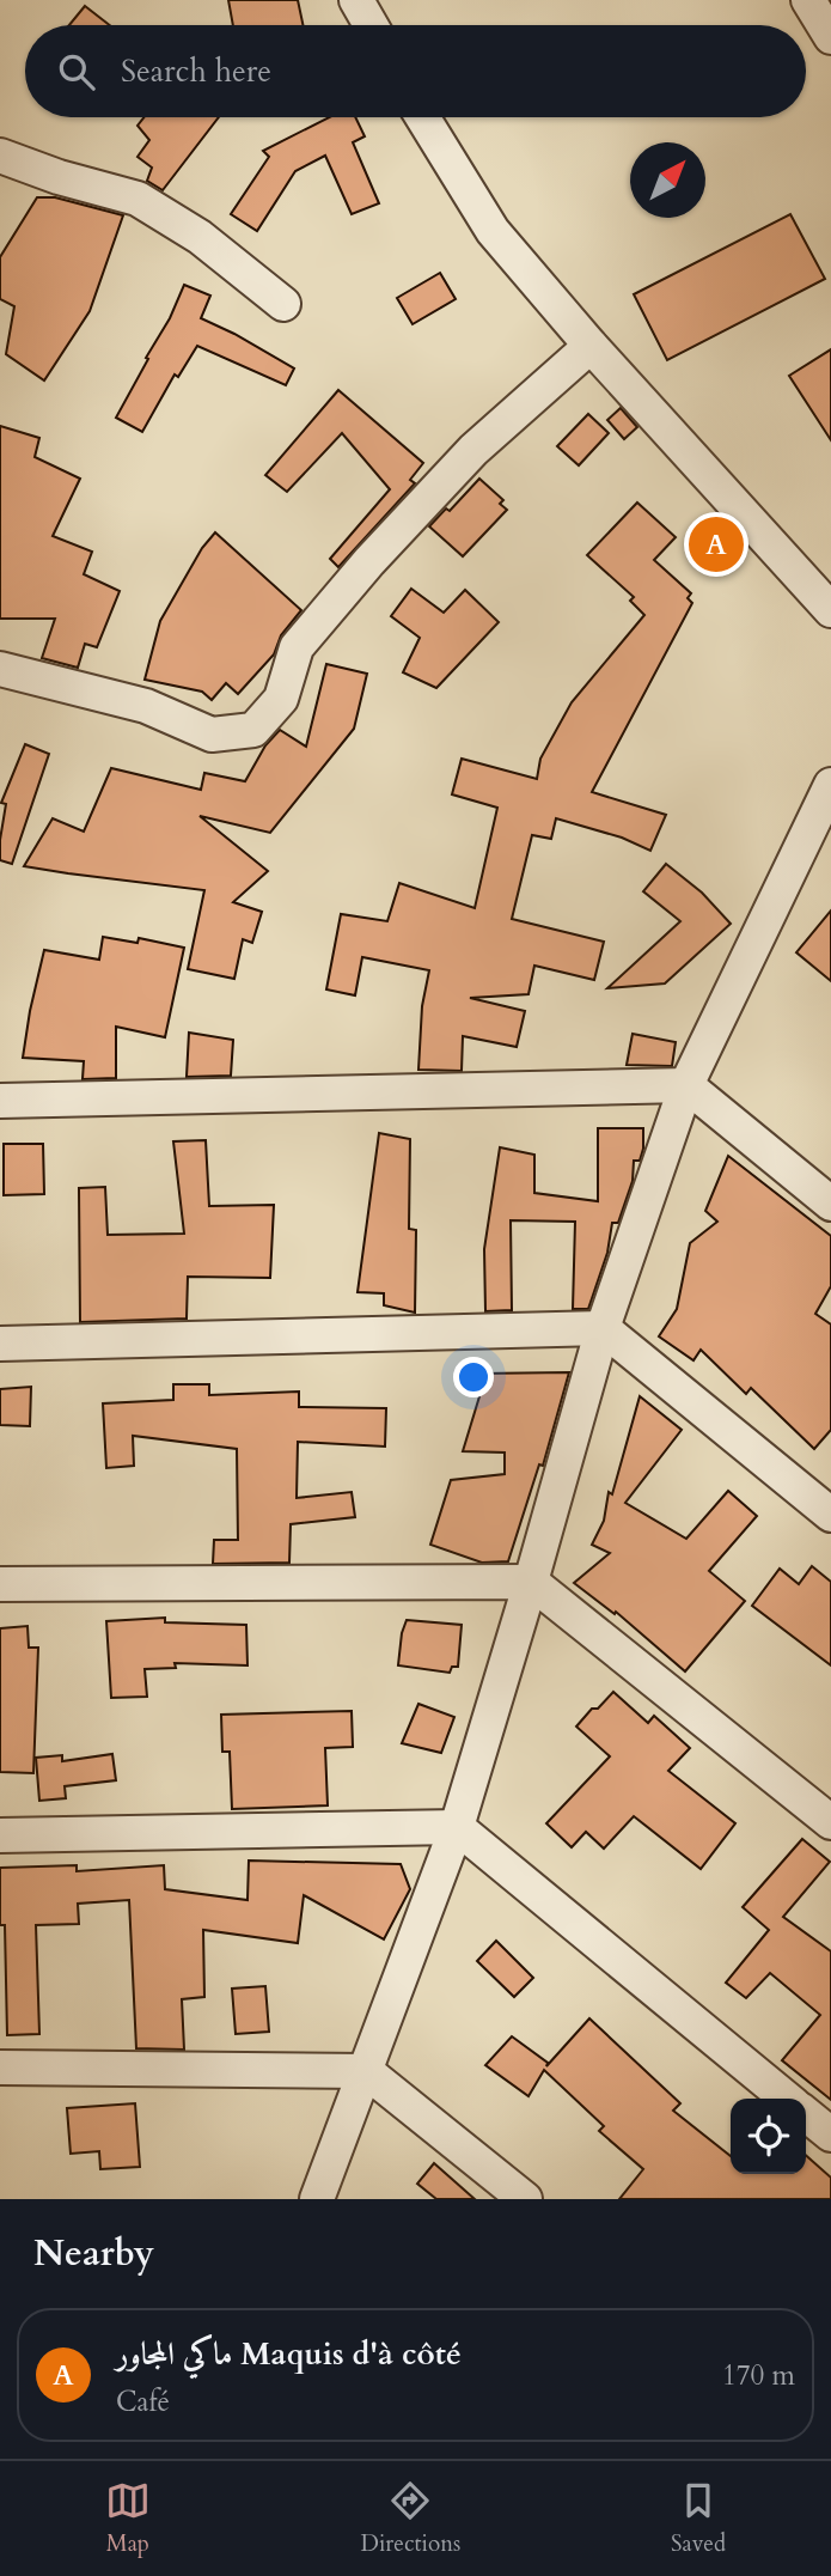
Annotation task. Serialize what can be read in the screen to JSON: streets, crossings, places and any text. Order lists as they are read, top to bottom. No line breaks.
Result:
{"north":"top right","page":{"search":"Search here","pins":"A","heading":"Nearby","list":[{"mark":"A","name":"ماكي المجاور Maquis d'à côté","note":"Café","value":"170 m"}],"nav":["Map","Directions","Saved"]}}
